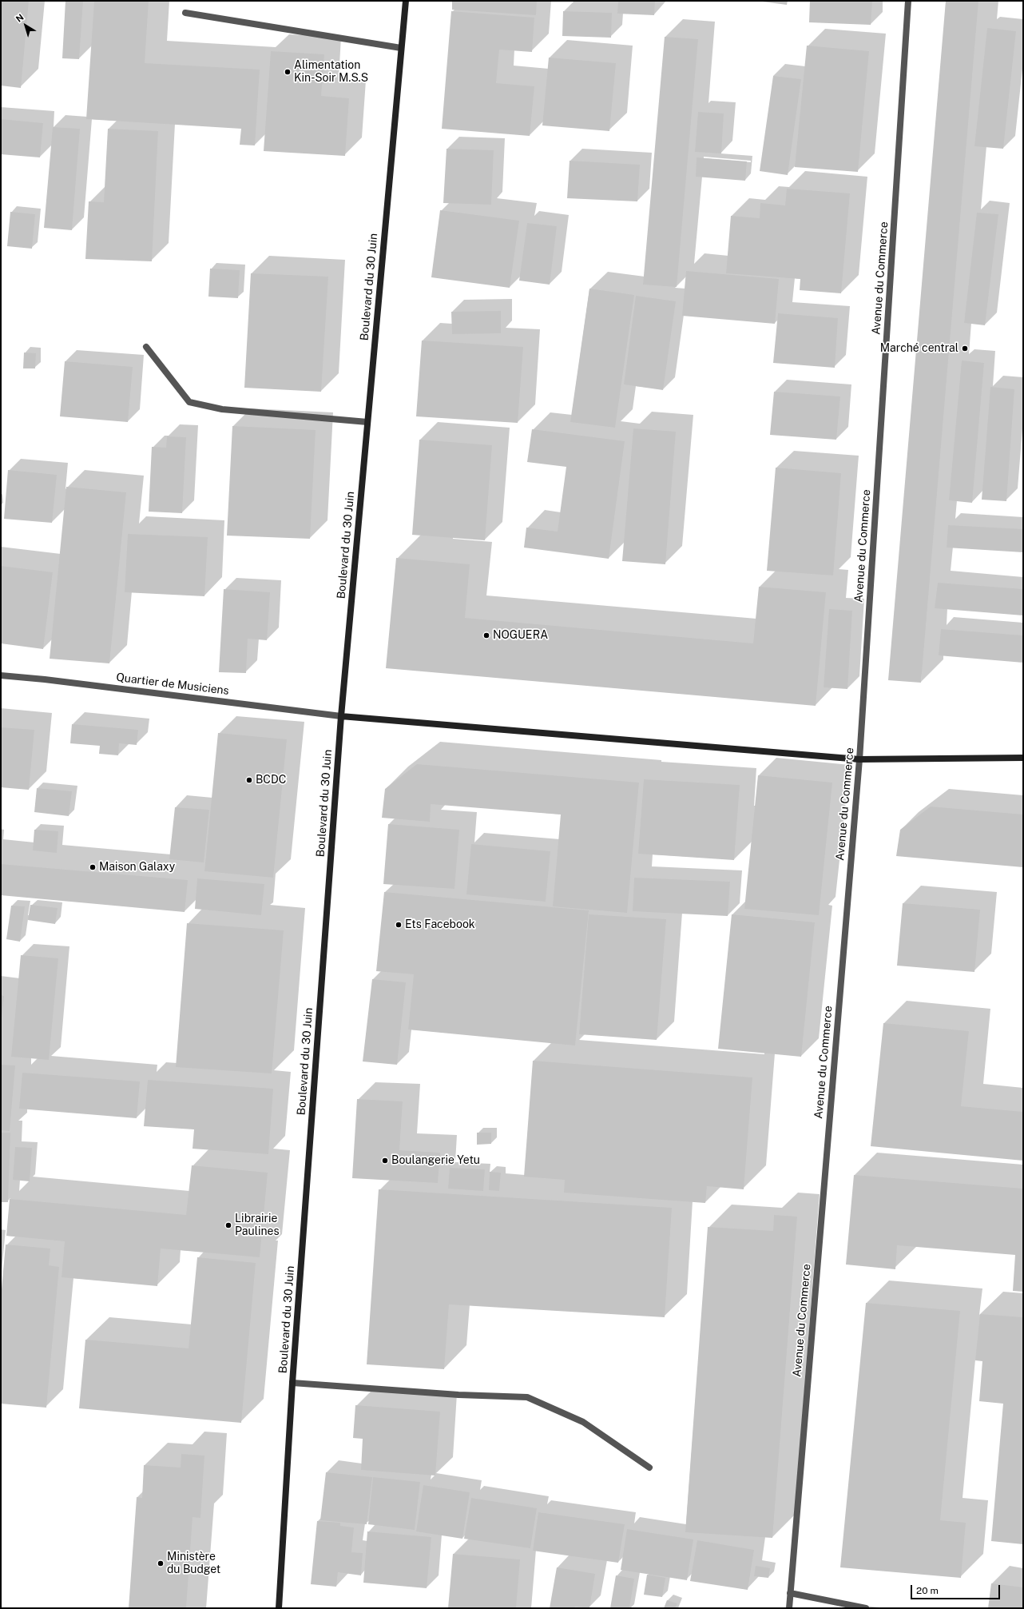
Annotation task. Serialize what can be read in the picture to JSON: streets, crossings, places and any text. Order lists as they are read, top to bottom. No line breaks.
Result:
{"streets":{"street":["Avenue du Commerce","Boulevard du 30 Juin","Quartier de Musiciens"]},"crossings":[["Boulevard du 30 Juin","Quartier de Musiciens"]],"places":["Alimentation Kin-Soir M.S.S","Marché central","NOGUERA","BCDC","Maison Galaxy","Ets Facebook","Boulangerie Yetu","Librairie Paulines","Ministère du Budget"],"scale_bar":"20 m","north":"top left"}
